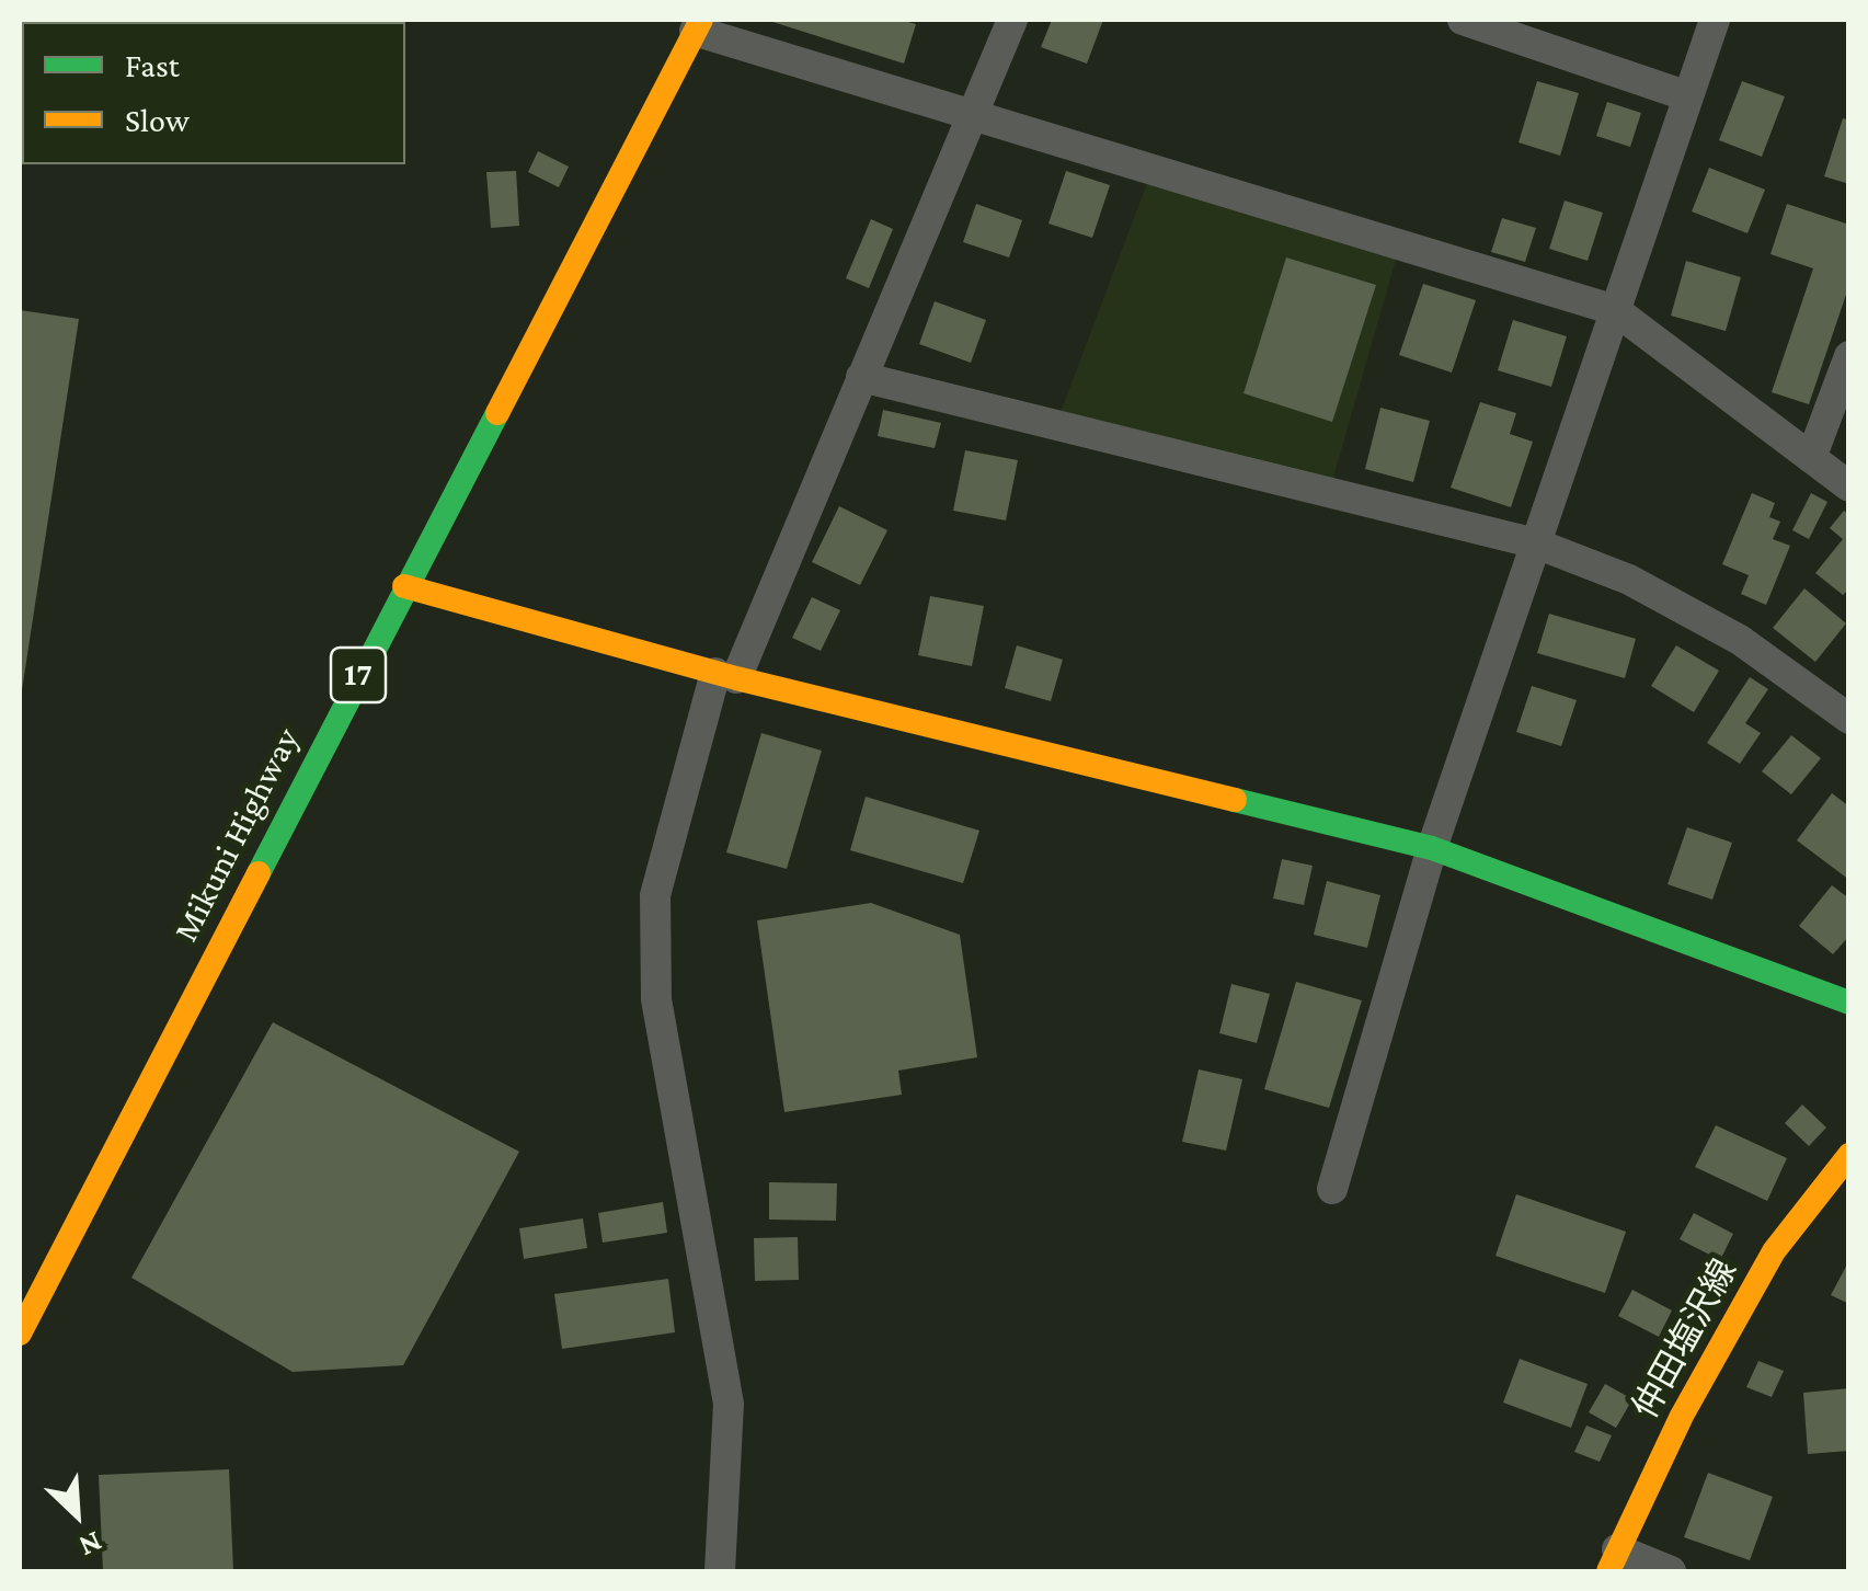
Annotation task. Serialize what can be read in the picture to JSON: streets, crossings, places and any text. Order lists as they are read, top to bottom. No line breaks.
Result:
{"streets":{"main road":["17","Mikuni Highway","仲田塩沢線"]},"legend":["Fast","Slow"],"north":"bottom right"}
